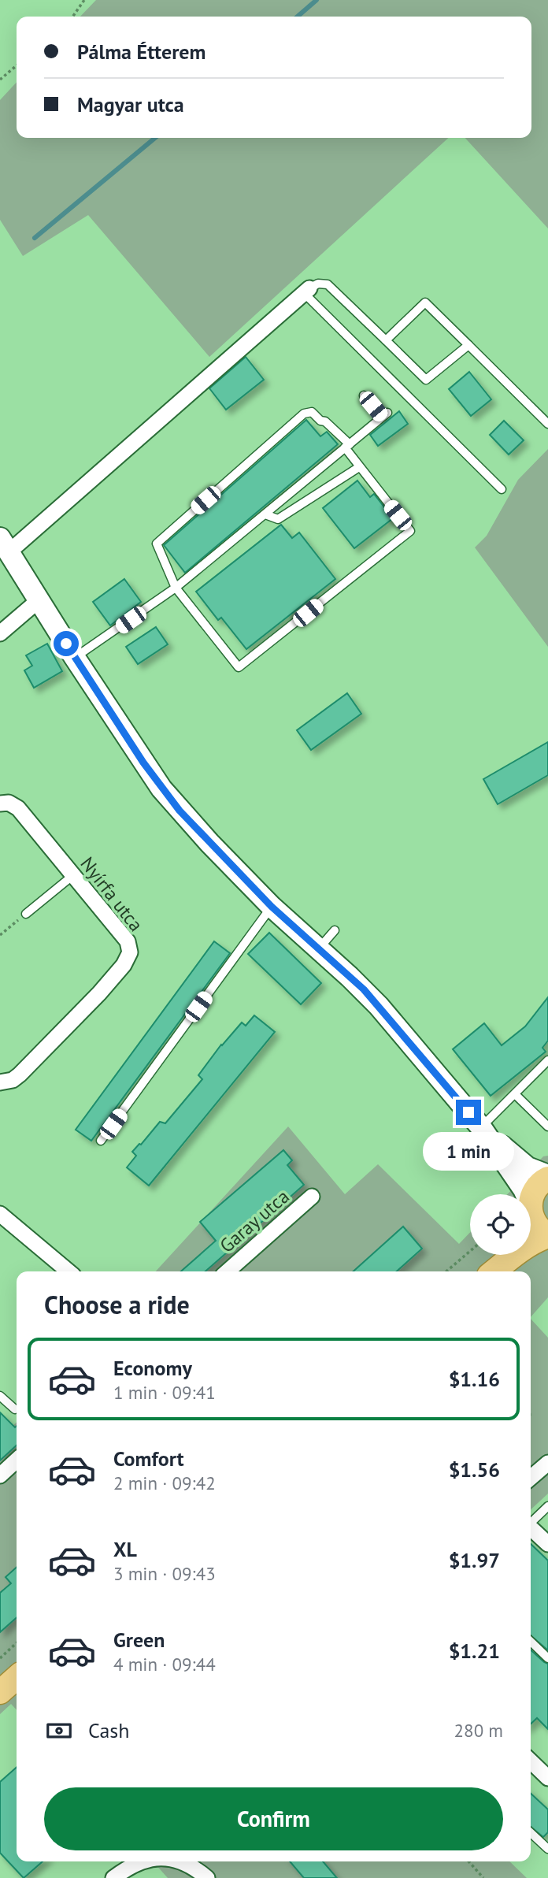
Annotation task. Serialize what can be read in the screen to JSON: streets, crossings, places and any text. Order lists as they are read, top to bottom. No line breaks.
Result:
{"streets":{"street":["Nyírfa utca","Garay utca"]},"page":{"banner":["Pálma Étterem","Magyar utca"],"bubble":"1 min","heading":"Choose a ride","list":[{"name":"Economy","note":"1 min · 09:41","value":"$1.16"},{"name":"Comfort","note":"2 min · 09:42","value":"$1.56"},{"name":"XL","note":"3 min · 09:43","value":"$1.97"},{"name":"Green","note":"4 min · 09:44","value":"$1.21"}],"pay":["Cash","280 m"],"buttons":"Confirm"}}
